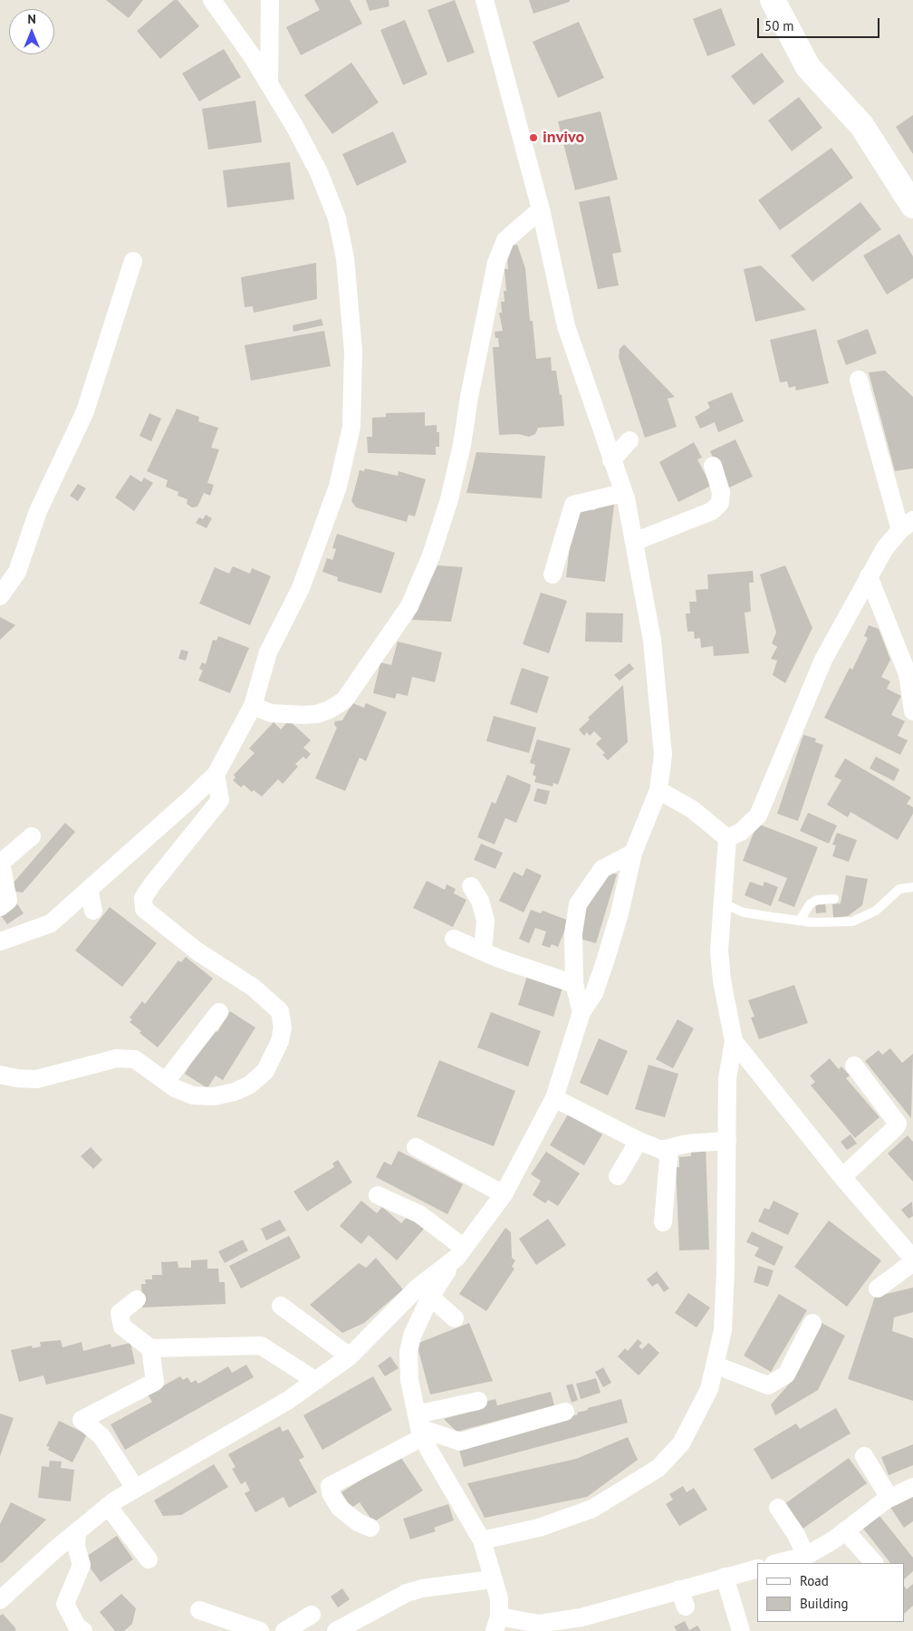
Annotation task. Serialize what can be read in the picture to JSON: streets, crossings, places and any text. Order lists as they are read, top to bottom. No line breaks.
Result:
{"places":["invivo"],"legend":["Road","Building"],"scale_bar":"50 m","north":"top"}
